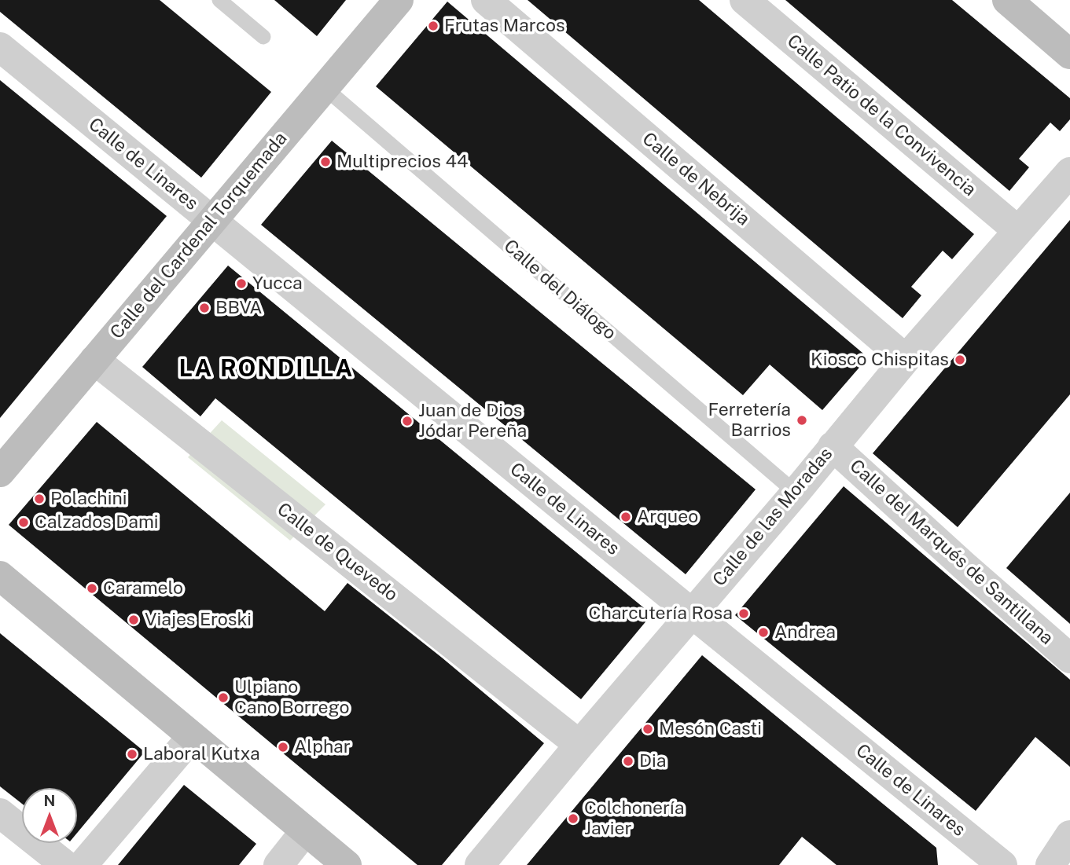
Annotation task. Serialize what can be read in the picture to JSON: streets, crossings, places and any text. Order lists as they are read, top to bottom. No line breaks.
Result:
{"streets":{"street":["Calle Patio de la Convivencia","Calle de Linares","Calle de Nebrija","Calle del Cardenal Torquemada","Calle de las Moradas","Calle de Quevedo","Calle del Marqués de Santillana"],"lane":["Calle del Diálogo"]},"crossings":[["Calle Patio de la Convivencia","Calle de las Moradas"],["Calle de Linares","Calle del Cardenal Torquemada"],["Calle de Linares","Calle de las Moradas"],["Calle de Nebrija","Calle de las Moradas"],["Calle del Cardenal Torquemada","Calle del Diálogo"],["Calle del Cardenal Torquemada","Calle de Quevedo"],["Calle del Diálogo","Calle de las Moradas"],["Calle de las Moradas","Calle de Quevedo"],["Calle de las Moradas","Calle del Marqués de Santillana"]],"districts":["LA RONDILLA"],"places":["Frutas Marcos","Multiprecios 44","Yucca","BBVA","Kiosco Chispitas","Ferretería Barrios","Juan de Dios Jódar Pereña","Polachini","Arqueo","Calzados Dami","Caramelo","Charcutería Rosa","Viajes Eroski","Andrea","Ulpiano Cano Borrego","Mesón Casti","Alphar","Laboral Kutxa","Dia","Colchonería Javier"],"north":"top"}
